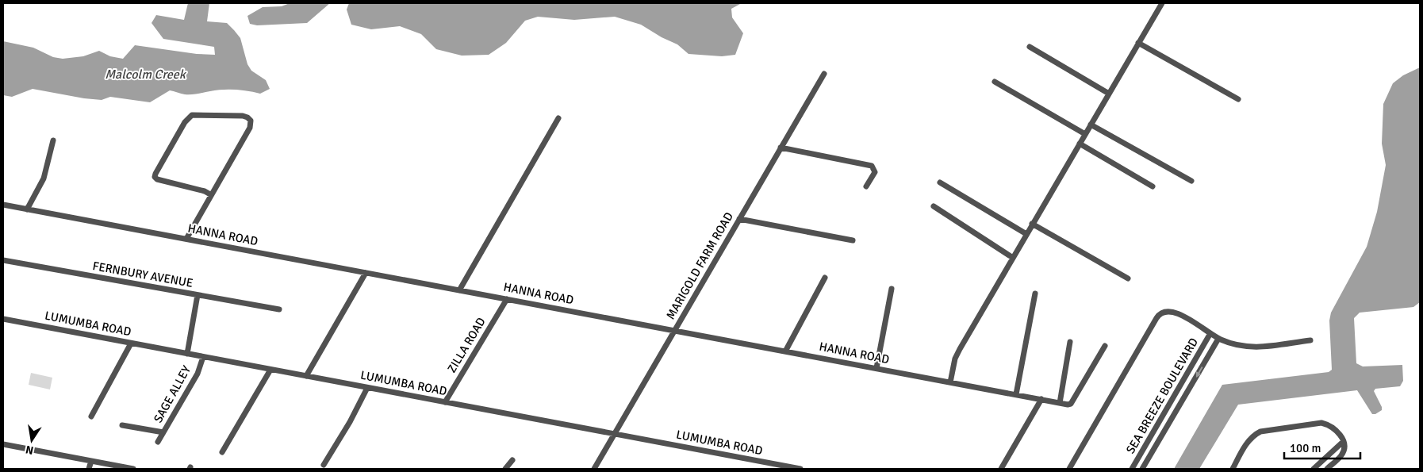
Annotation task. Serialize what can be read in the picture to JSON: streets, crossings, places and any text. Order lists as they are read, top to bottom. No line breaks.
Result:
{"streets":{"street":["HANNA ROAD","MARIGOLD FARM ROAD","FERNBURY AVENUE","LUMUMBA ROAD","ZILLA ROAD","SAGE ALLEY","SEA BREEZE BOULEVARD"]},"crossings":[["HANNA ROAD","MARIGOLD FARM ROAD"],["HANNA ROAD","ZILLA ROAD"],["MARIGOLD FARM ROAD","LUMUMBA ROAD"],["LUMUMBA ROAD","ZILLA ROAD"],["LUMUMBA ROAD","SAGE ALLEY"]],"water":["Malcolm Creek"],"scale_bar":"100 m","north":"bottom"}
